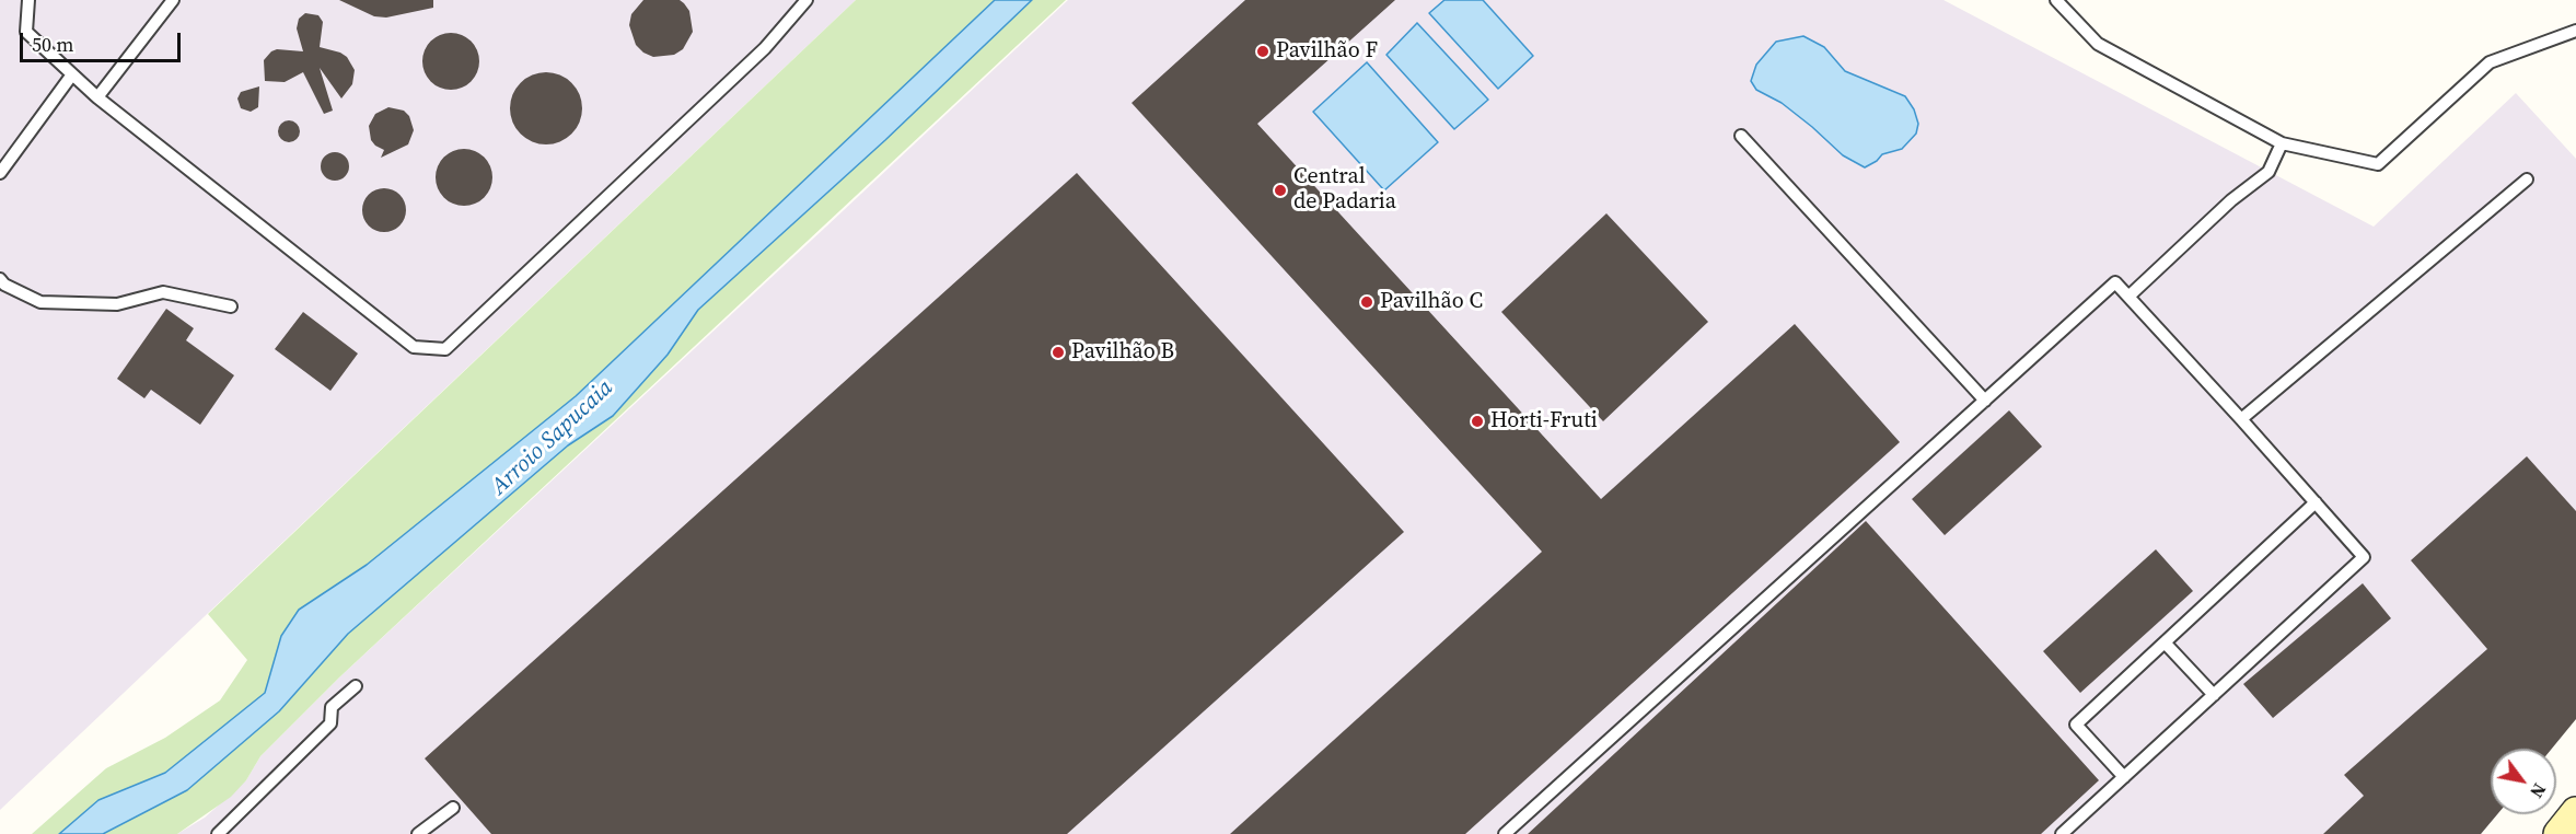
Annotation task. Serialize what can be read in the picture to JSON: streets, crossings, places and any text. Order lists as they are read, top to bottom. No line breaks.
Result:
{"water":["Arroio Sapucaia"],"places":["Pavilhão F","Central de Padaria","Pavilhão C","Pavilhão B","Horti-Fruti"],"scale_bar":"50 m","north":"bottom right"}
